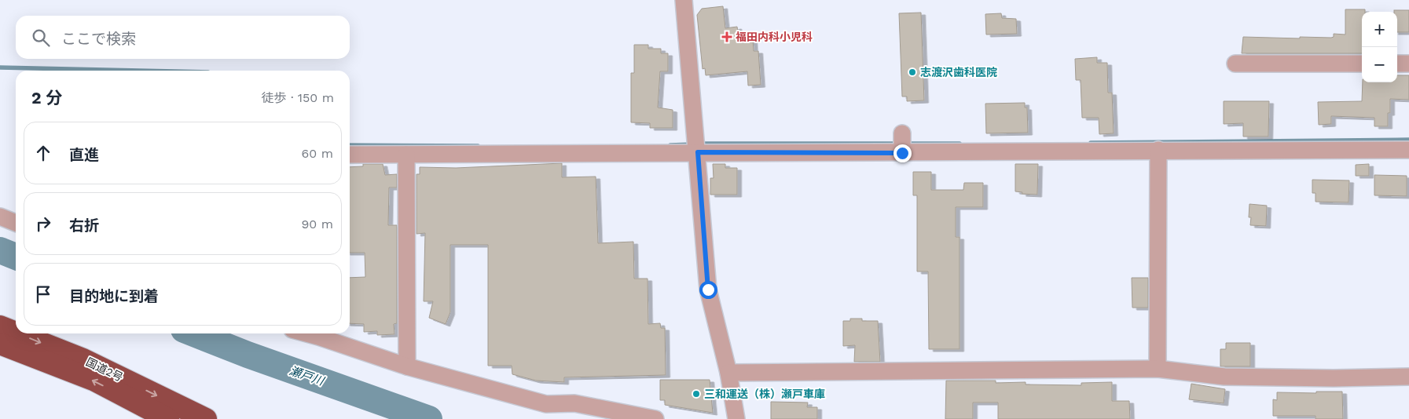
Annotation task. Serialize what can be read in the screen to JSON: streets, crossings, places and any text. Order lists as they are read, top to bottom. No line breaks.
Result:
{"streets":{"highway":["国道2号"]},"water":["瀬戸川"],"places":{"health":["福田内科小児科"],"other":["志渡沢歯科医院","三和運送（株）瀬戸車庫"]},"page":{"map_buttons":["+","−"],"search":"ここで検索","heading":["2 分","徒歩 · 150 m"],"list":[["直進","60 m"],["右折","90 m"],"目的地に到着"]}}
